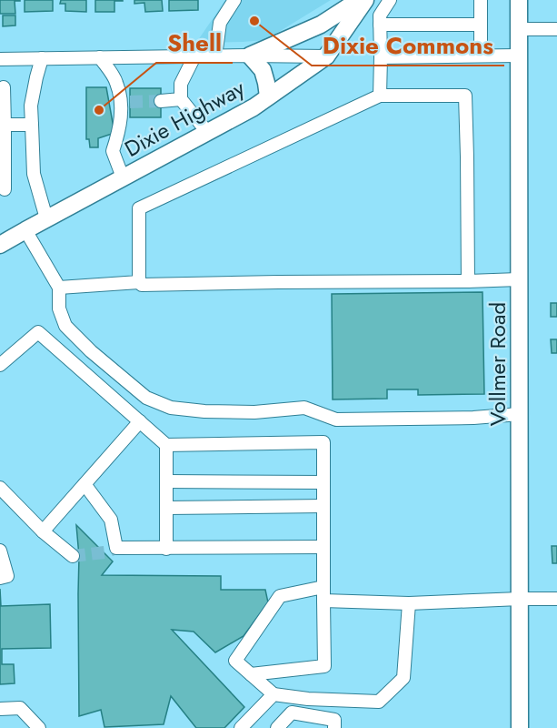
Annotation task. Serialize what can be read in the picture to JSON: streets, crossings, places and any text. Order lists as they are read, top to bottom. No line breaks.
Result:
{"streets":{"main road":["Dixie Highway","Vollmer Road"]},"places":["Dixie Commons","Shell"]}
